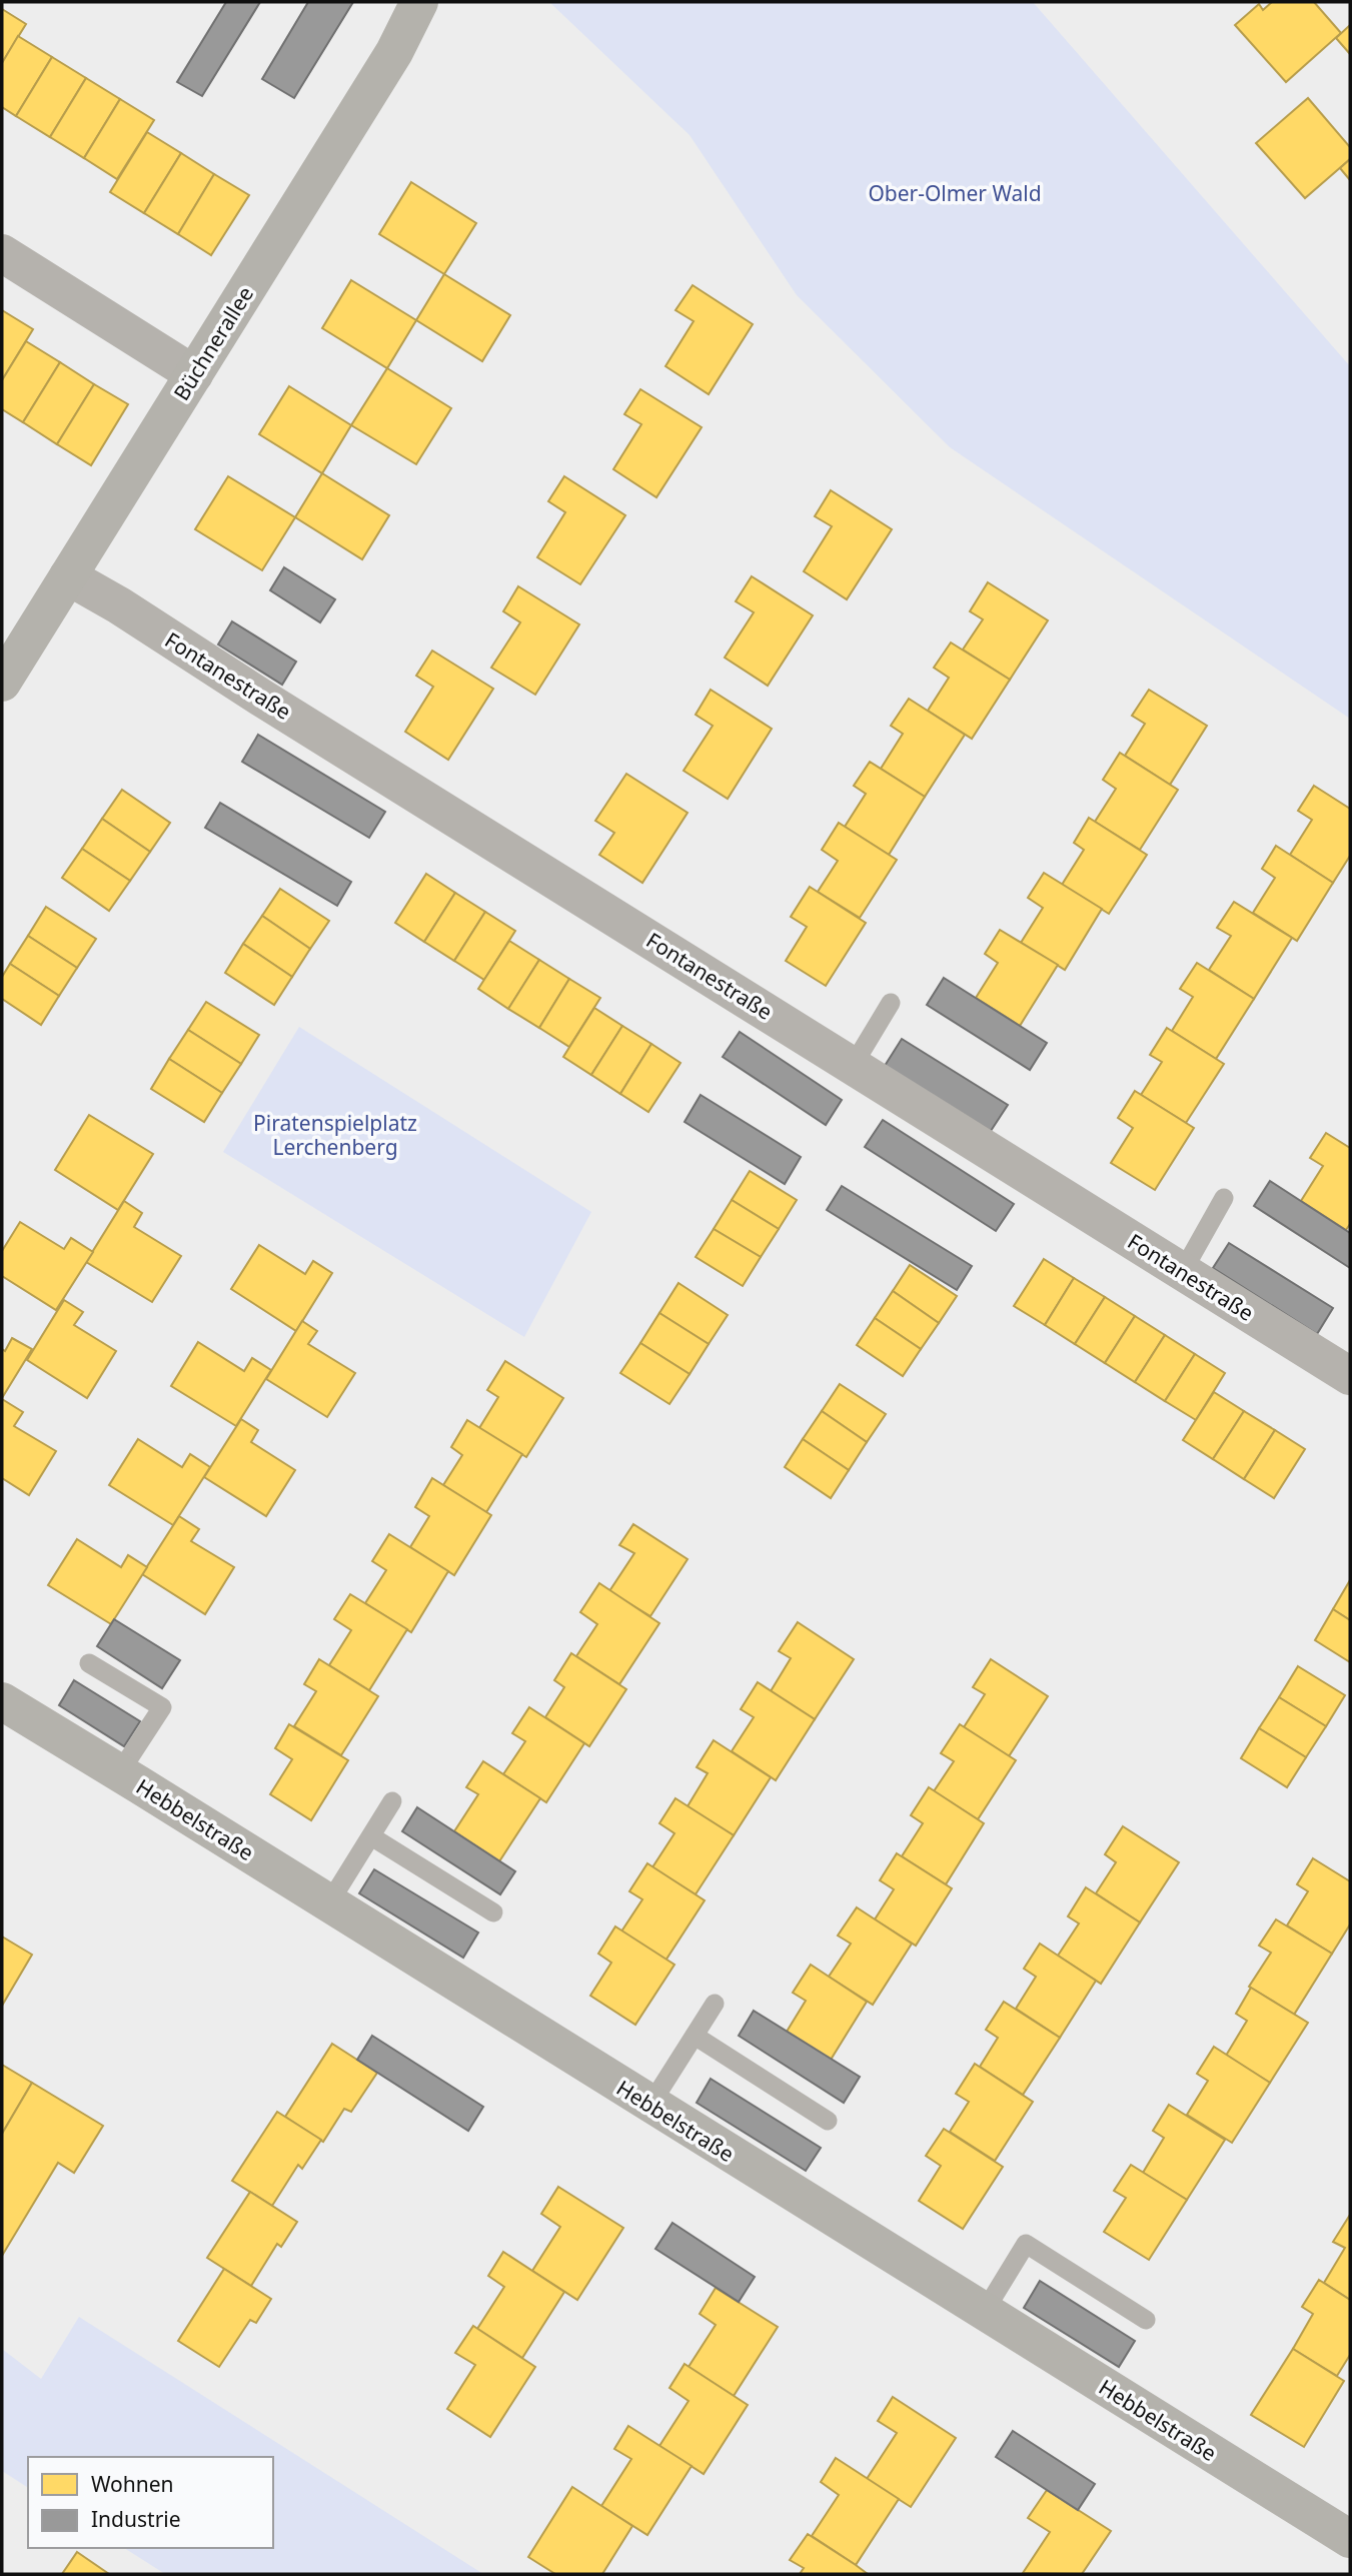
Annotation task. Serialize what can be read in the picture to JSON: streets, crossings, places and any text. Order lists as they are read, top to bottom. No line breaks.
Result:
{"streets":{"street":["Büchnerallee","Fontanestraße","Hebbelstraße"]},"crossings":[["Büchnerallee","Fontanestraße"]],"parks":["Ober-Olmer Wald","Piratenspielplatz Lerchenberg"],"legend":["Wohnen","Industrie"]}
